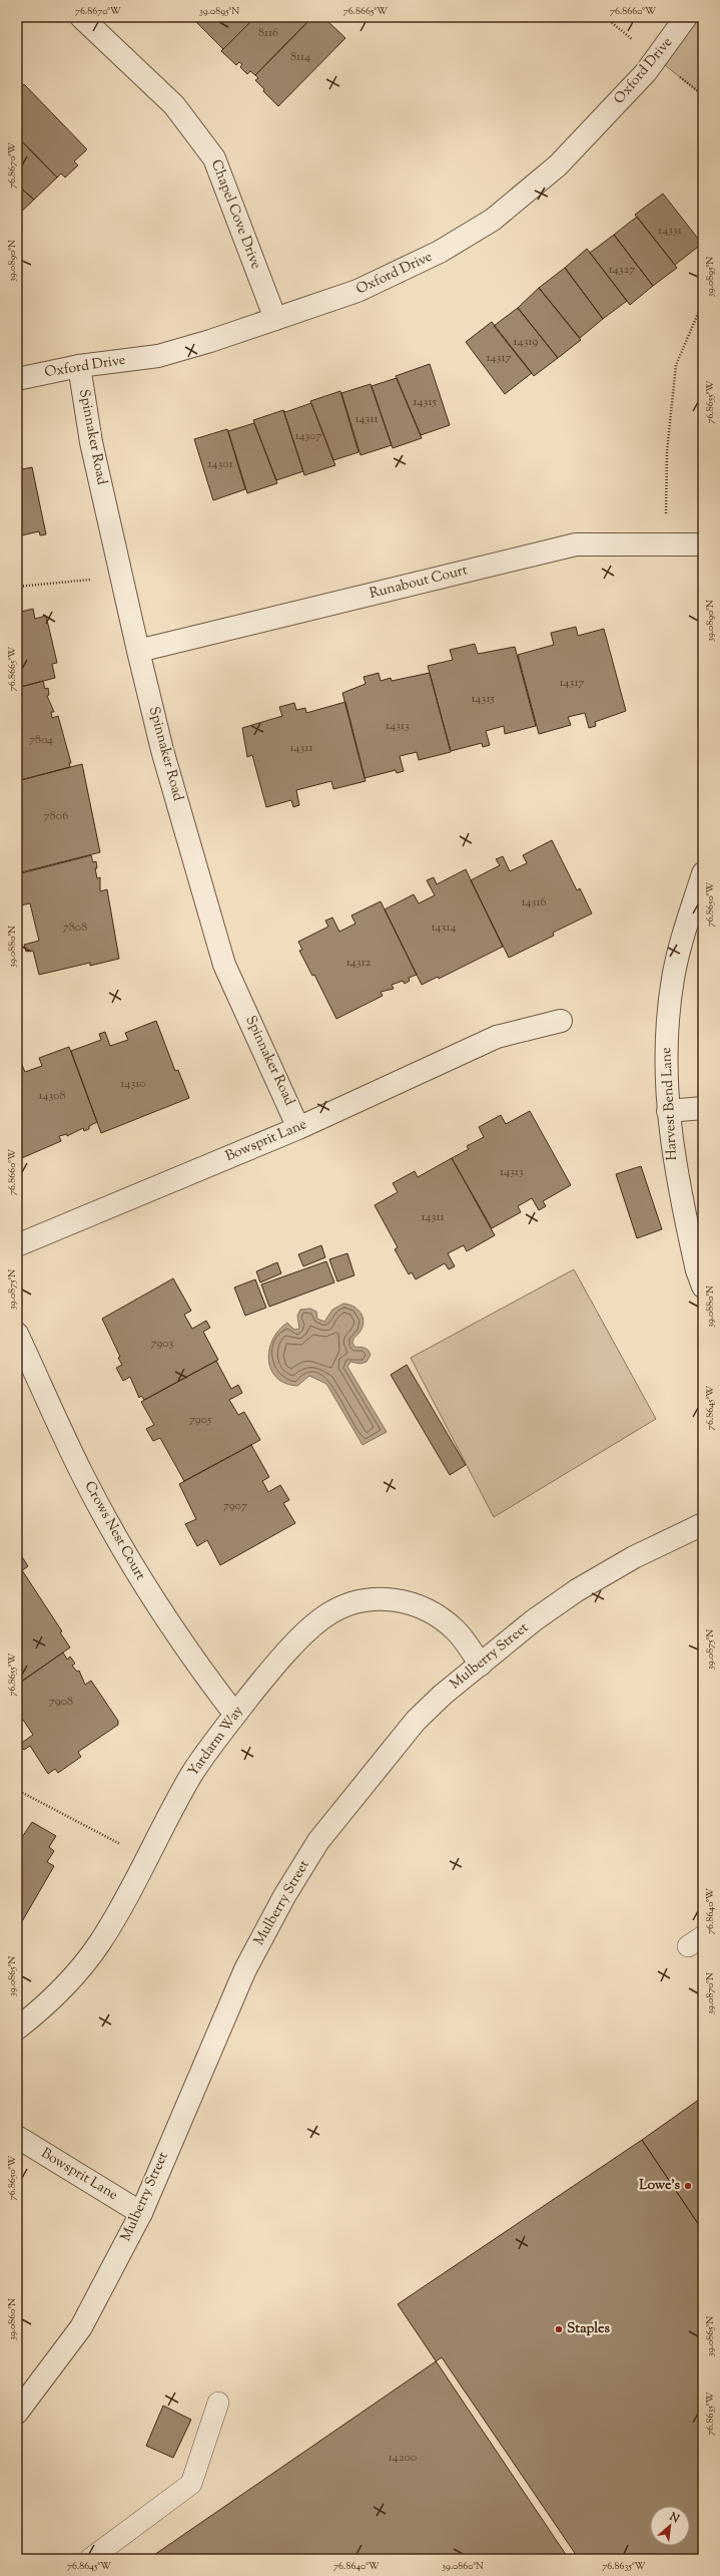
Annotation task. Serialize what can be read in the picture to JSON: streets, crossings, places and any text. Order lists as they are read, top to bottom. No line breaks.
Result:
{"streets":{"street":["Oxford Drive","Chapel Cove Drive","Spinnaker Road","Runabout Court","Harvest Bend Lane","Bowsprit Lane","Crows Nest Court","Mulberry Street","Yardarm Way"]},"crossings":[["Oxford Drive","Chapel Cove Drive"],["Oxford Drive","Spinnaker Road"],["Spinnaker Road","Runabout Court"],["Spinnaker Road","Bowsprit Lane"],["Bowsprit Lane","Mulberry Street"],["Crows Nest Court","Yardarm Way"],["Mulberry Street","Yardarm Way"]],"places":["Lowe's","Staples"],"house_numbers":["8116","8114","14331","14327","14319","14317","14315","14311","14307","14301","14317","14315","14313","7804","14311","7806","14316","7808","14314","14312","14310","14308","14313","14311","7903","7905","7907","7908","14200"],"north":"top right","coordinates":["76.8670°W","39.0895°N","76.8665°W","76.8660°W","39.0890°N","76.8655°W","76.8650°W","39.0880°N","39.0875°N","76.8645°W","76.8640°W","39.0865°N","39.0870°N","39.0860°N","76.8635°W"]}
